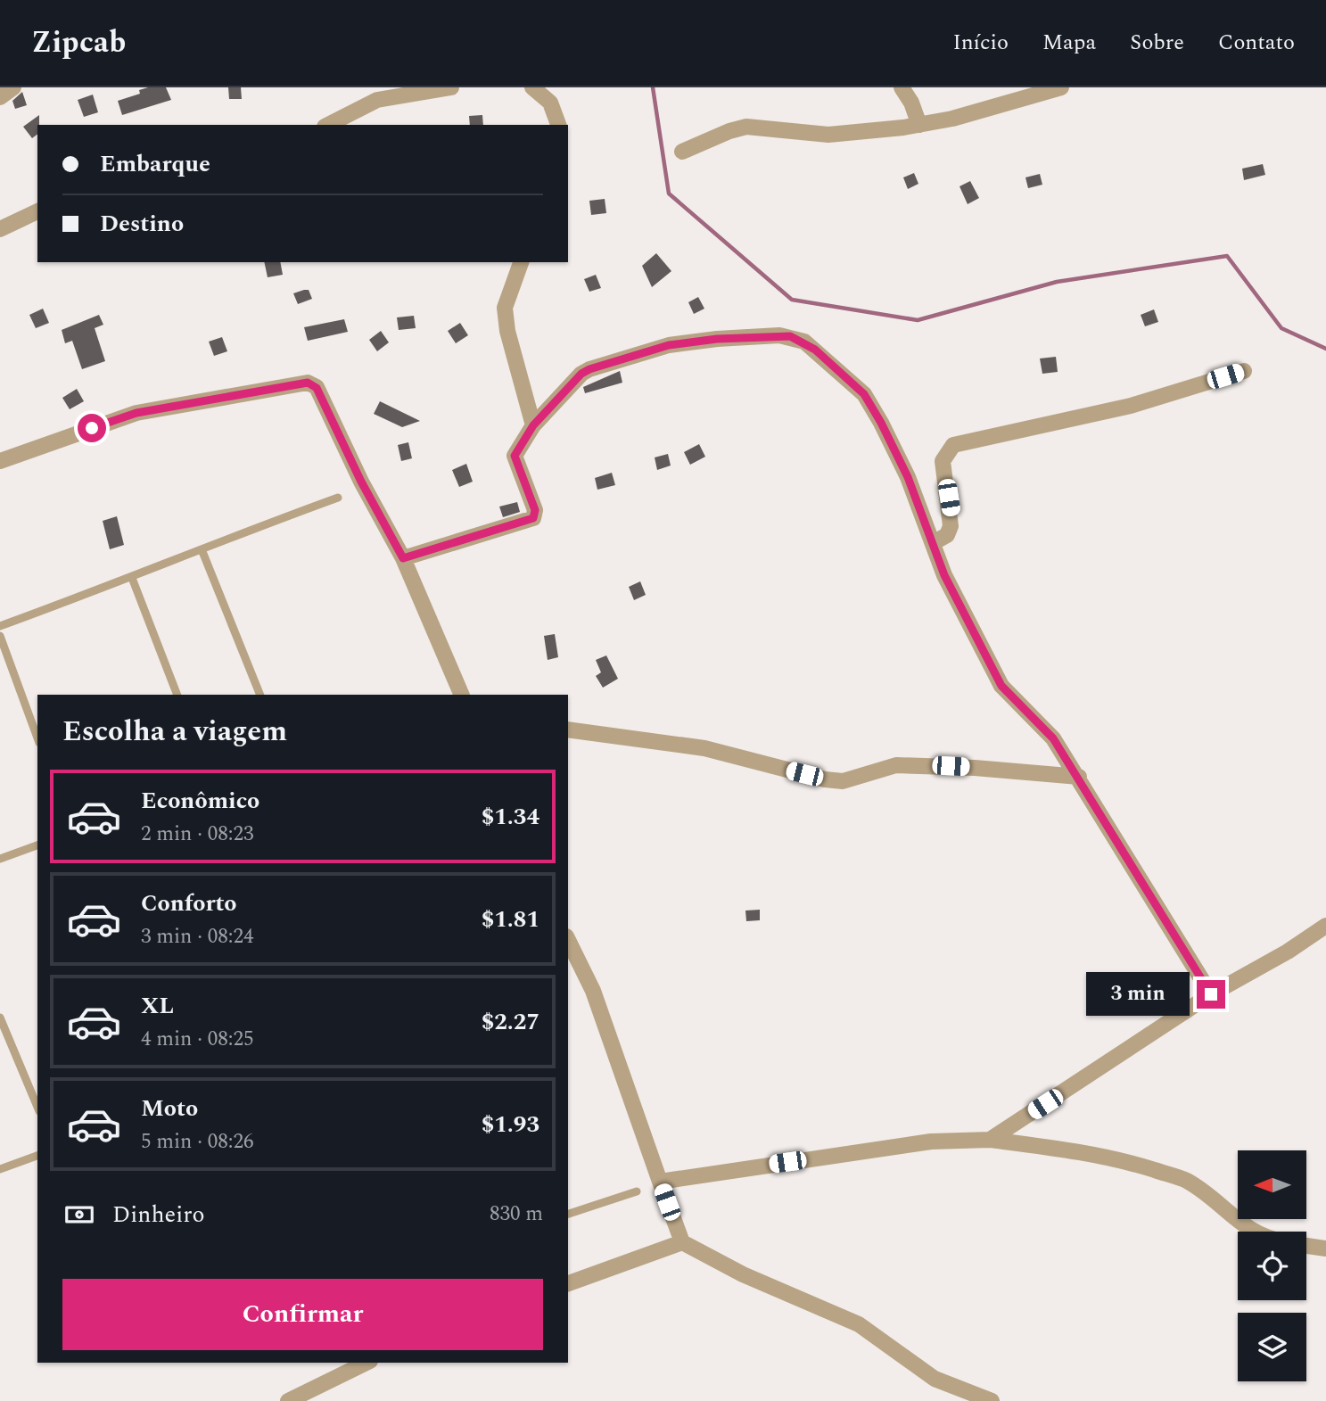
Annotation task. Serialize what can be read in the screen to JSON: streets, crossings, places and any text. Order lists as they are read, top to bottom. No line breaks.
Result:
{"north":"left","page":{"header":"Zipcab","nav":["Início","Mapa","Sobre","Contato"],"banner":["Embarque","Destino"],"heading":"Escolha a viagem","list":[{"name":"Econômico","note":"2 min · 08:23","value":"$1.34"},{"name":"Conforto","note":"3 min · 08:24","value":"$1.81"},{"name":"XL","note":"4 min · 08:25","value":"$2.27"},{"name":"Moto","note":"5 min · 08:26","value":"$1.93"}],"bubble":"3 min","pay":["Dinheiro","830 m"],"buttons":"Confirmar"}}
